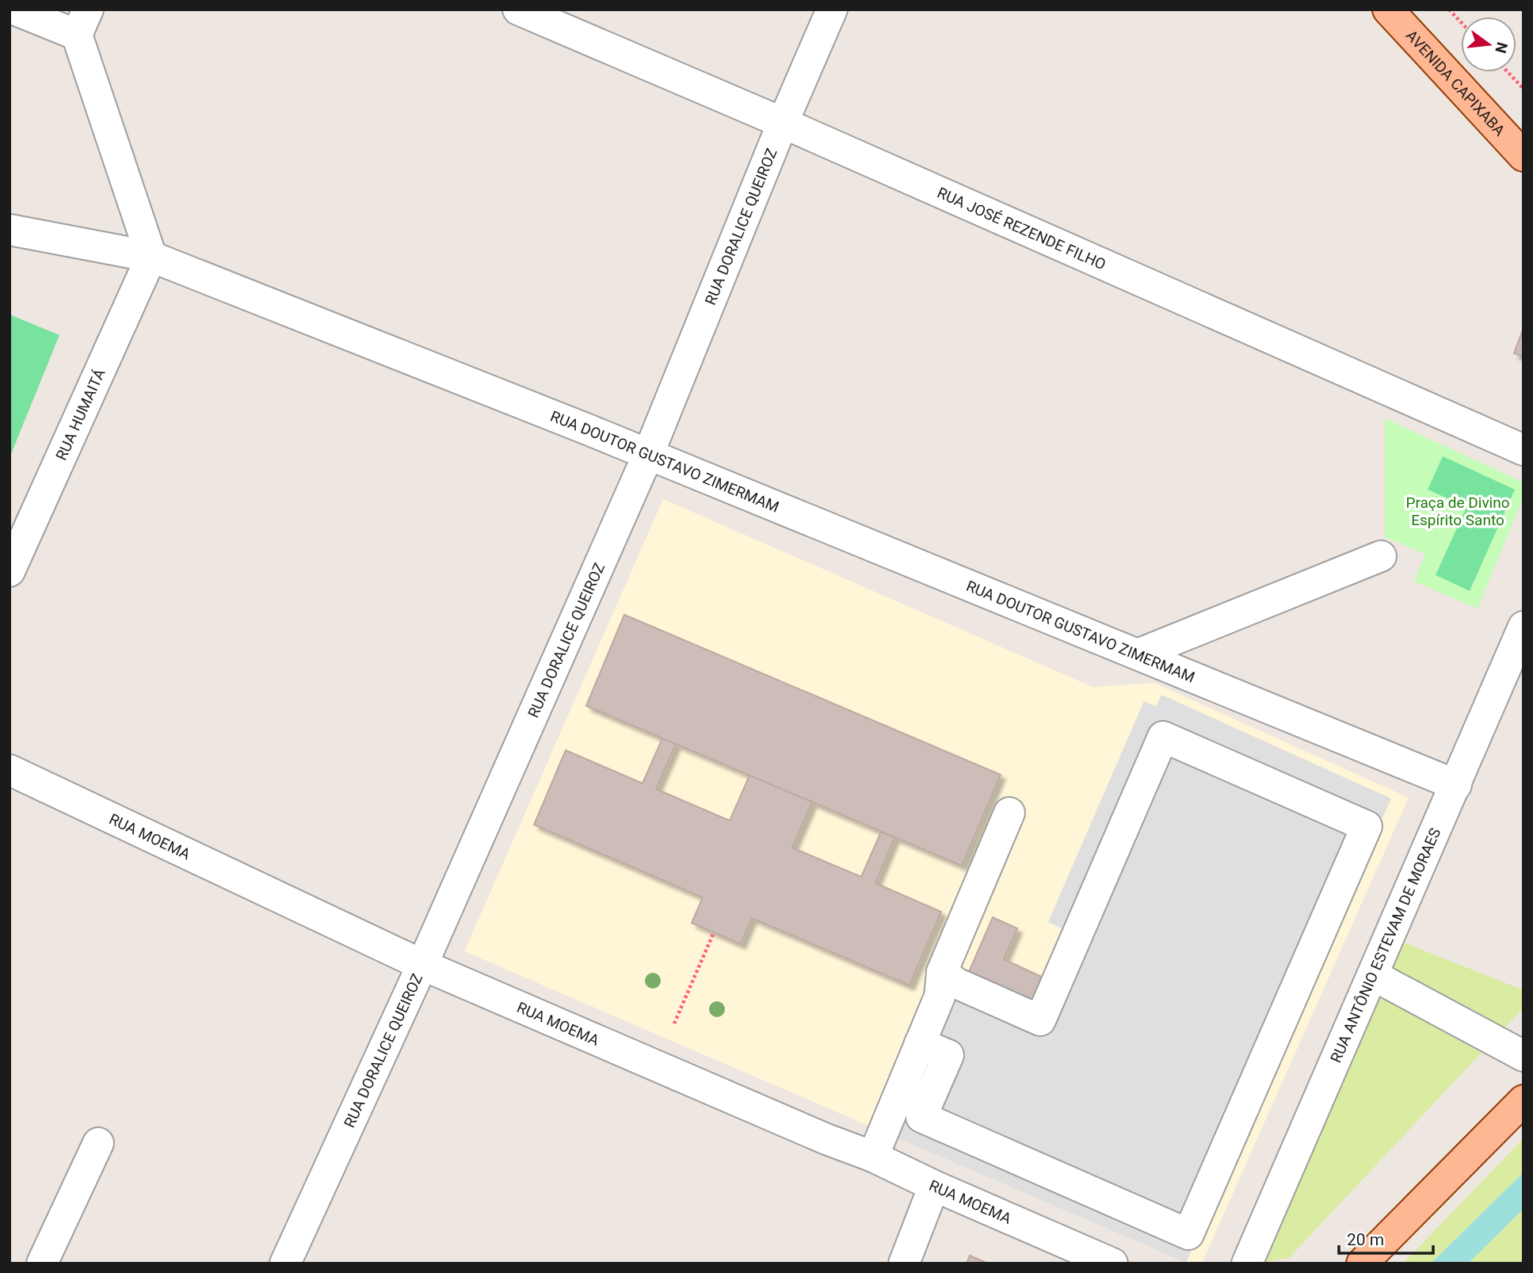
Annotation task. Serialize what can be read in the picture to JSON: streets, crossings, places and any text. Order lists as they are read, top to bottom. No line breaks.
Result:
{"streets":{"main road":["AVENIDA CAPIXABA"],"street":["RUA DORALICE QUEIROZ","RUA JOSÉ REZENDE FILHO","RUA HUMAITÁ","RUA DOUTOR GUSTAVO ZIMERMAM","RUA MOEMA","RUA ANTÔNIO ESTEVAM DE MORAES"]},"crossings":[["RUA DORALICE QUEIROZ","RUA JOSÉ REZENDE FILHO"],["RUA DORALICE QUEIROZ","RUA DOUTOR GUSTAVO ZIMERMAM"],["RUA DORALICE QUEIROZ","RUA MOEMA"],["RUA HUMAITÁ","RUA DOUTOR GUSTAVO ZIMERMAM"],["RUA DOUTOR GUSTAVO ZIMERMAM","RUA ANTÔNIO ESTEVAM DE MORAES"]],"parks":["Praça de Divino Espírito Santo"],"scale_bar":"20 m","north":"right"}
